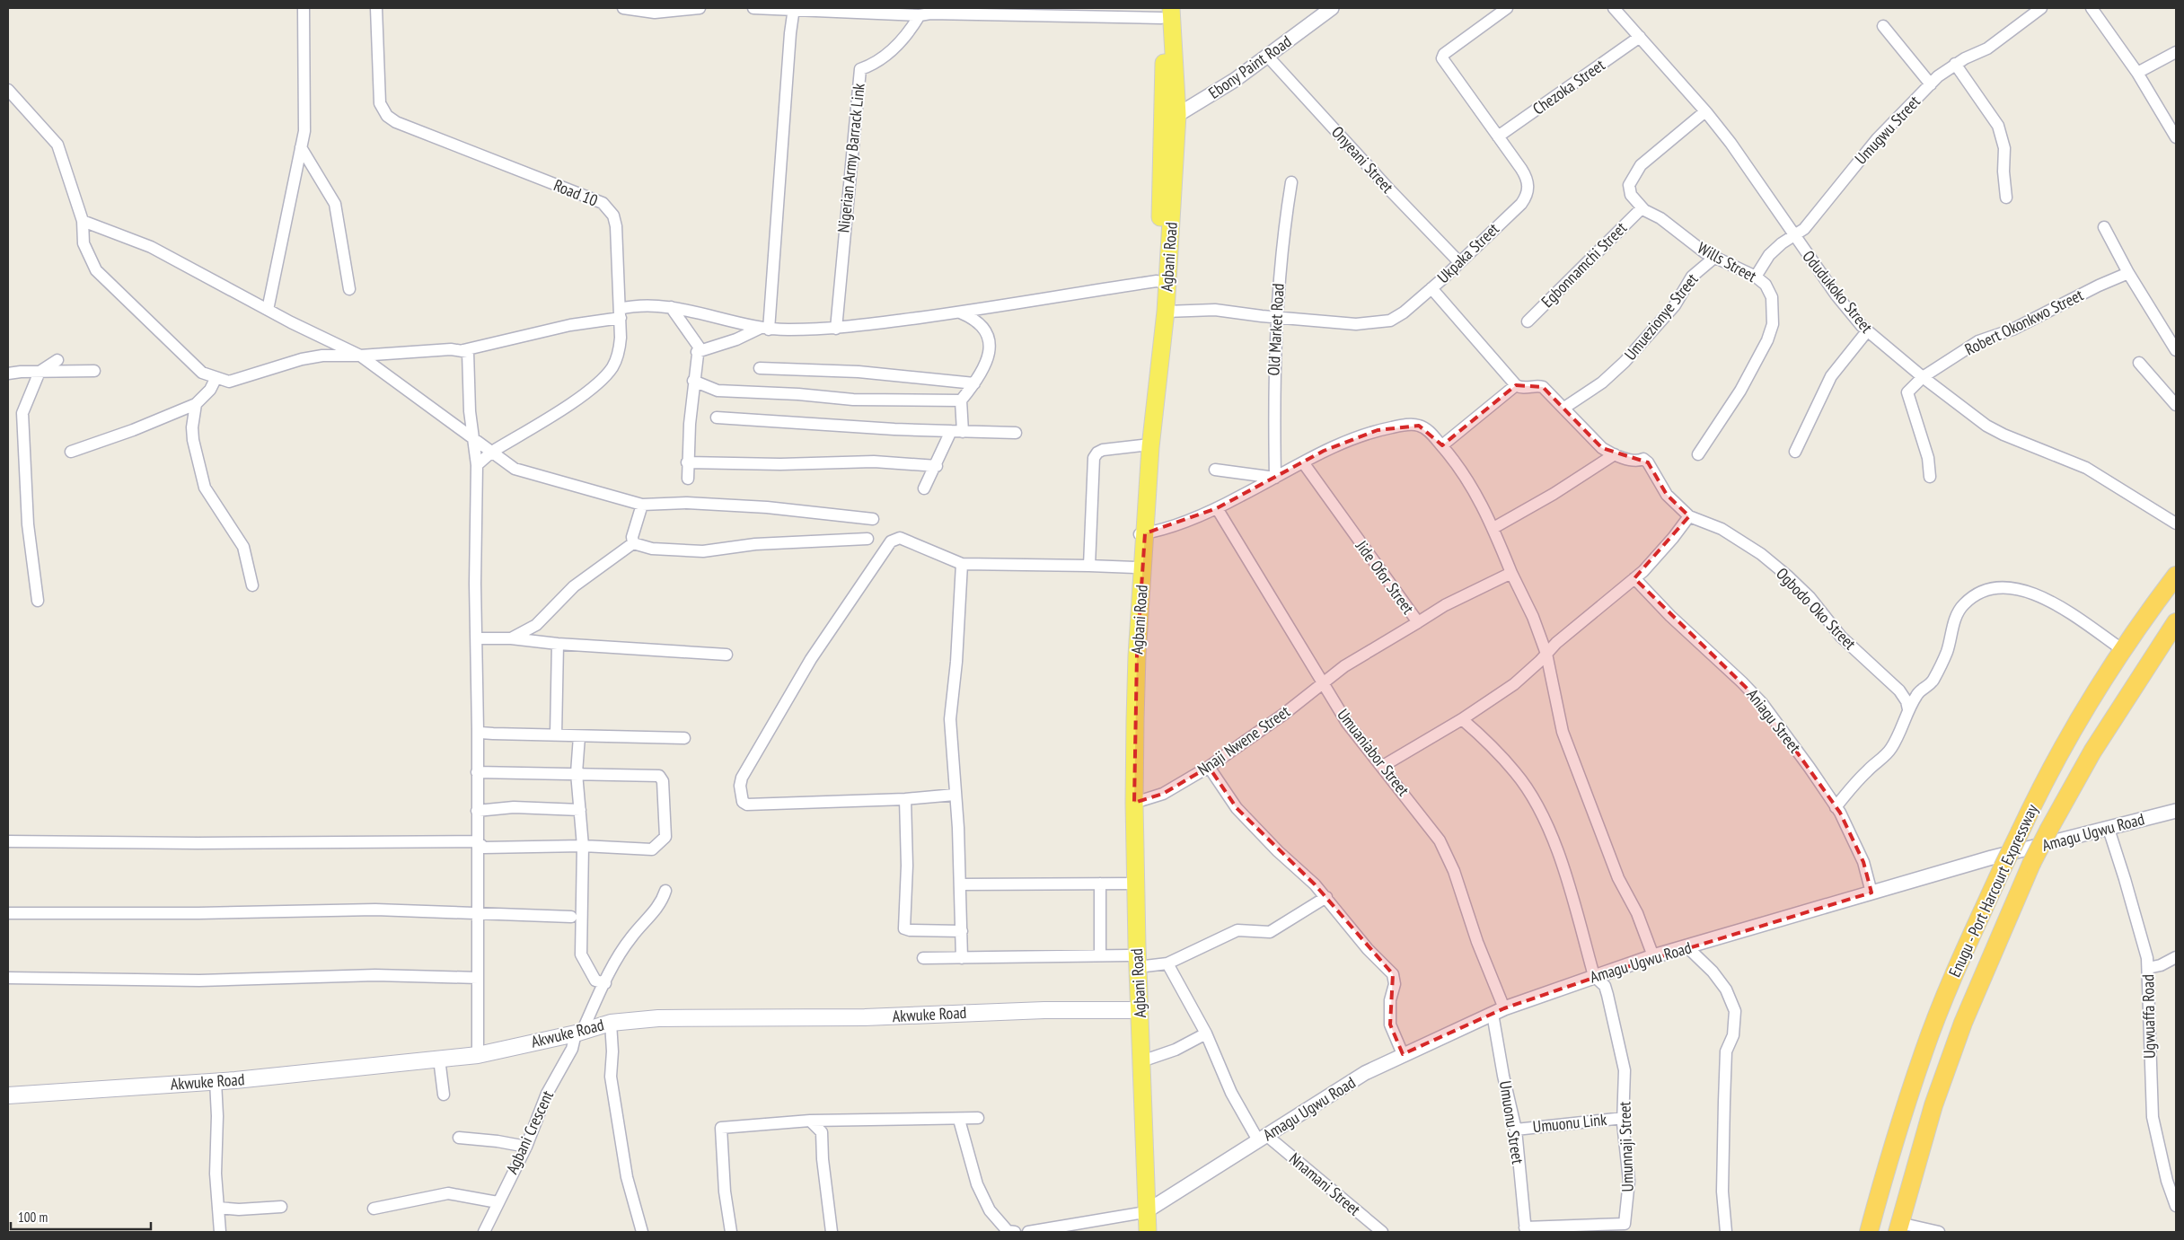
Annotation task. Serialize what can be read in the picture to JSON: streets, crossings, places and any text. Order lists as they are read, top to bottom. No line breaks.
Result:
{"streets":{"highway":["Enugu - Port Harcourt Expressway"],"main road":["Agbani Road","Akwuke Road"],"street":["Ebony Paint Road","Chezoka Street","Umugwu Street","Nigerian Army Barrack Link","Onyeani Street","Road 10","Ukpaka Street","Wills Street","Egbonnamchi Street","Odudukoko Street","Umuezionye Street","Robert Okonkwo Street","Old Market Road","Jide Ofor Street","Ogbodo Oko Street","Aniagu Street","Nnaji Nwene Street","Umuaniabor Street","Amagu Ugwu Road","Ugwuaffa Road","Umuonu Street","Umuonu Link","Agbani Crescent","Umunnaji Street","Nnamani Street"]},"crossings":[["Ebony Paint Road","Onyeani Street"],["Ebony Paint Road","Agbani Road"],["Chezoka Street","Ukpaka Street"],["Chezoka Street","Odudukoko Street"],["Umugwu Street","Wills Street"],["Umugwu Street","Odudukoko Street"],["Onyeani Street","Ukpaka Street"],["Ukpaka Street","Agbani Road"],["Ukpaka Street","Old Market Road"],["Agbani Road","Nnaji Nwene Street"],["Agbani Road","Amagu Ugwu Road"],["Agbani Road","Akwuke Road"],["Wills Street","Egbonnamchi Street"],["Wills Street","Odudukoko Street"],["Wills Street","Umuezionye Street"],["Odudukoko Street","Robert Okonkwo Street"],["Umuezionye Street","Ogbodo Oko Street"],["Jide Ofor Street","Nnaji Nwene Street"],["Aniagu Street","Amagu Ugwu Road"],["Nnaji Nwene Street","Umuaniabor Street"],["Umuaniabor Street","Amagu Ugwu Road"],["Umuaniabor Street","Umuonu Street"],["Amagu Ugwu Road","Ugwuaffa Road"],["Amagu Ugwu Road","Umuonu Street"],["Amagu Ugwu Road","Umunnaji Street"],["Amagu Ugwu Road","Nnamani Street"],["Akwuke Road","Agbani Crescent"],["Umuonu Street","Umuonu Link"],["Umuonu Street","Umunnaji Street"],["Umuonu Link","Umunnaji Street"]],"scale_bar":"100 m"}
